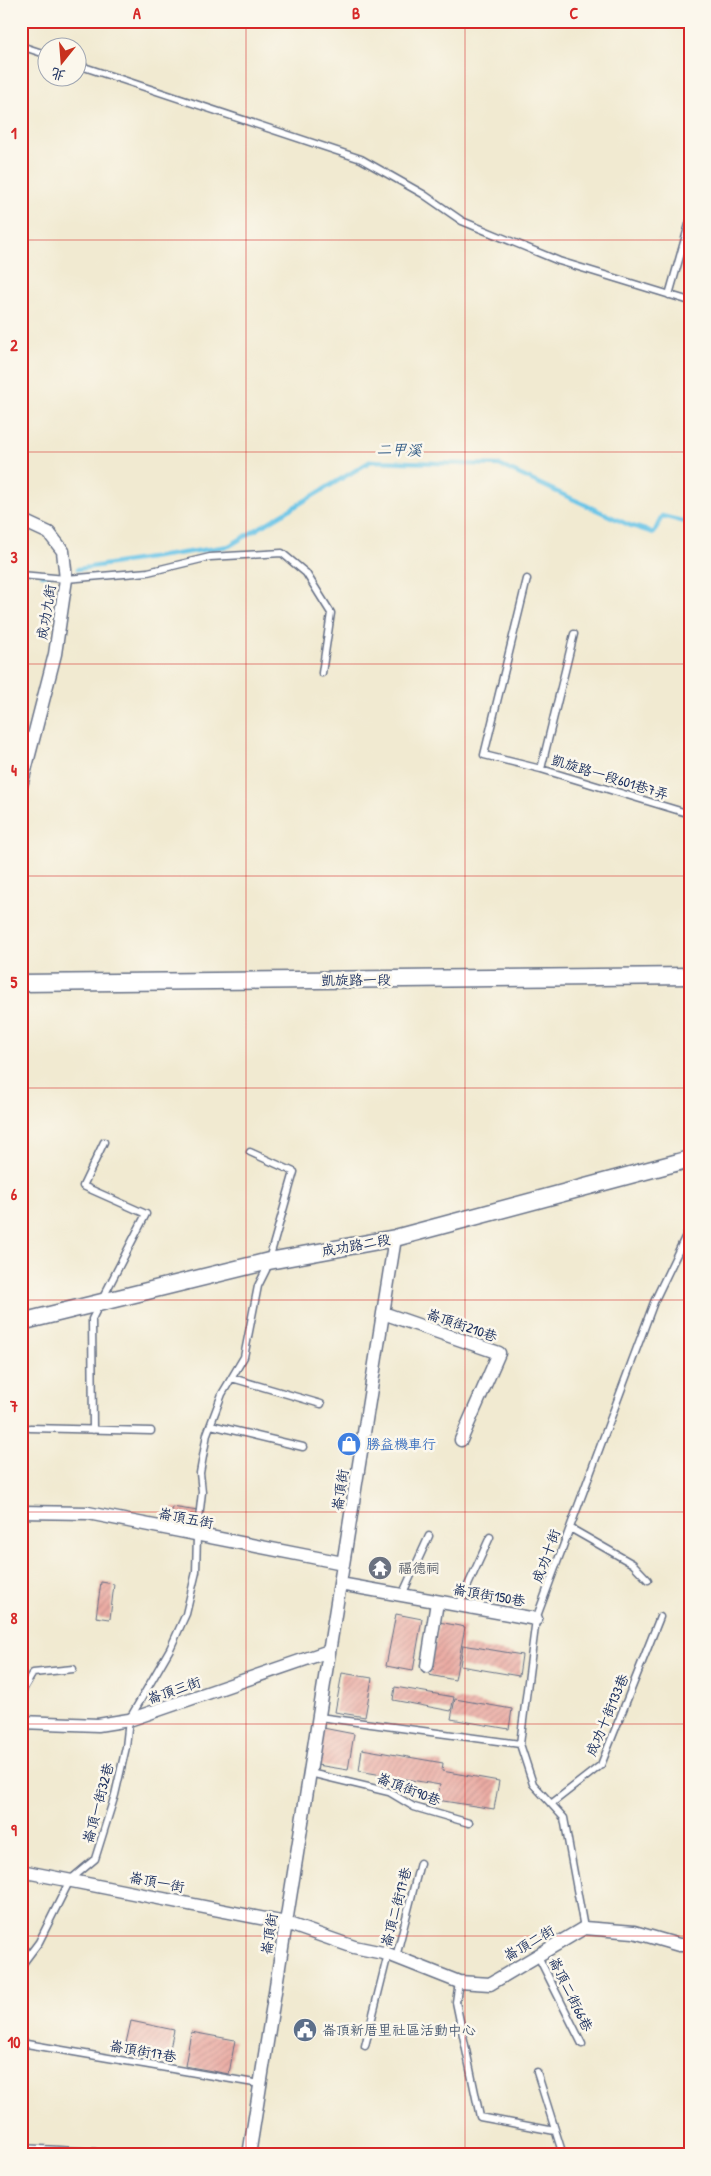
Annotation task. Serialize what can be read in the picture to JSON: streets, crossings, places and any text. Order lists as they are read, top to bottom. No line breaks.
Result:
{"streets":{"street":["成功九街","凱旋路一段","成功路二段","崙頂街210巷","崙頂街","崙頂五街","崙頂街150巷","崙頂三街","崙頂一街","崙頂二街"],"lane":["凱旋路一段601巷7弄","成功十街","成功十街133巷","崙頂街90巷","崙頂一街32巷","崙頂二街17巷","崙頂二街66巷","崙頂街17巷"]},"crossings":[["成功路二段","崙頂街"],["崙頂街210巷","崙頂街"],["崙頂街","崙頂五街"],["崙頂街","崙頂街150巷"],["崙頂街","崙頂三街"],["崙頂街","崙頂街90巷"],["崙頂街","崙頂一街"],["崙頂街","崙頂二街"],["崙頂街","崙頂街17巷"],["成功十街","崙頂街150巷"],["成功十街","成功十街133巷"],["成功十街","崙頂二街"],["崙頂三街","崙頂一街32巷"],["崙頂一街32巷","崙頂一街"],["崙頂一街","崙頂二街"],["崙頂二街17巷","崙頂二街"],["崙頂二街","崙頂二街66巷"]],"water":["二甲溪"],"places":{"shop":["勝益機車行"],"temple":["福德祠"],"public building":["崙頂新厝里社區活動中心"]},"north":"bottom","grid":{"columns":["A","B","C"],"rows":["1","2","3","4","5","6","7","8","9","10"]}}
